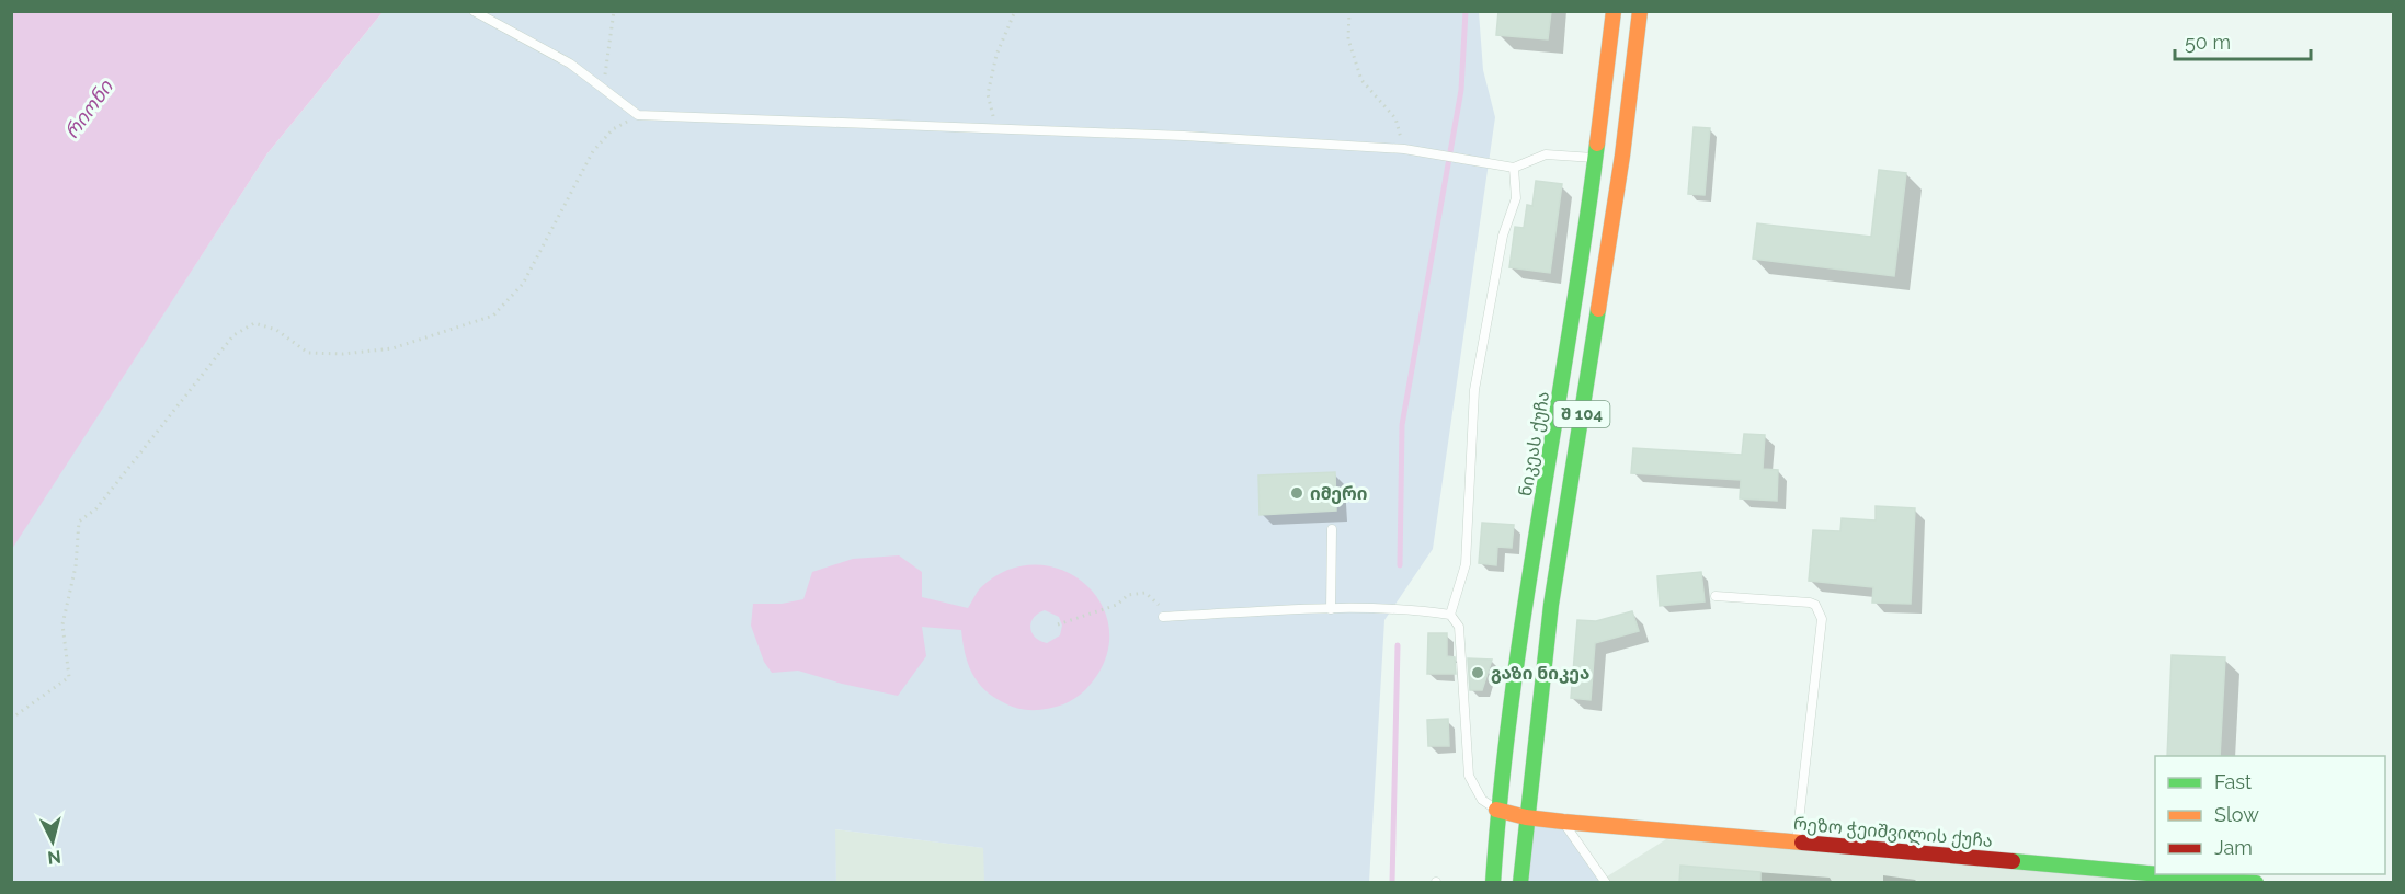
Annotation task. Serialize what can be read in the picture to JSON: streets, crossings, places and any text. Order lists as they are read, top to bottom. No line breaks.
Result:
{"streets":{"main road":["შ 104","ნიკეას ქუჩა","რეზო ჭეიშვილის ქუჩა"]},"crossings":[["შ 104","რეზო ჭეიშვილის ქუჩა"],["ნიკეას ქუჩა","რეზო ჭეიშვილის ქუჩა"]],"water":["რიონი"],"places":["იმერი","გაზი ნიკეა"],"legend":["Fast","Slow","Jam"],"scale_bar":"50 m","north":"bottom"}
